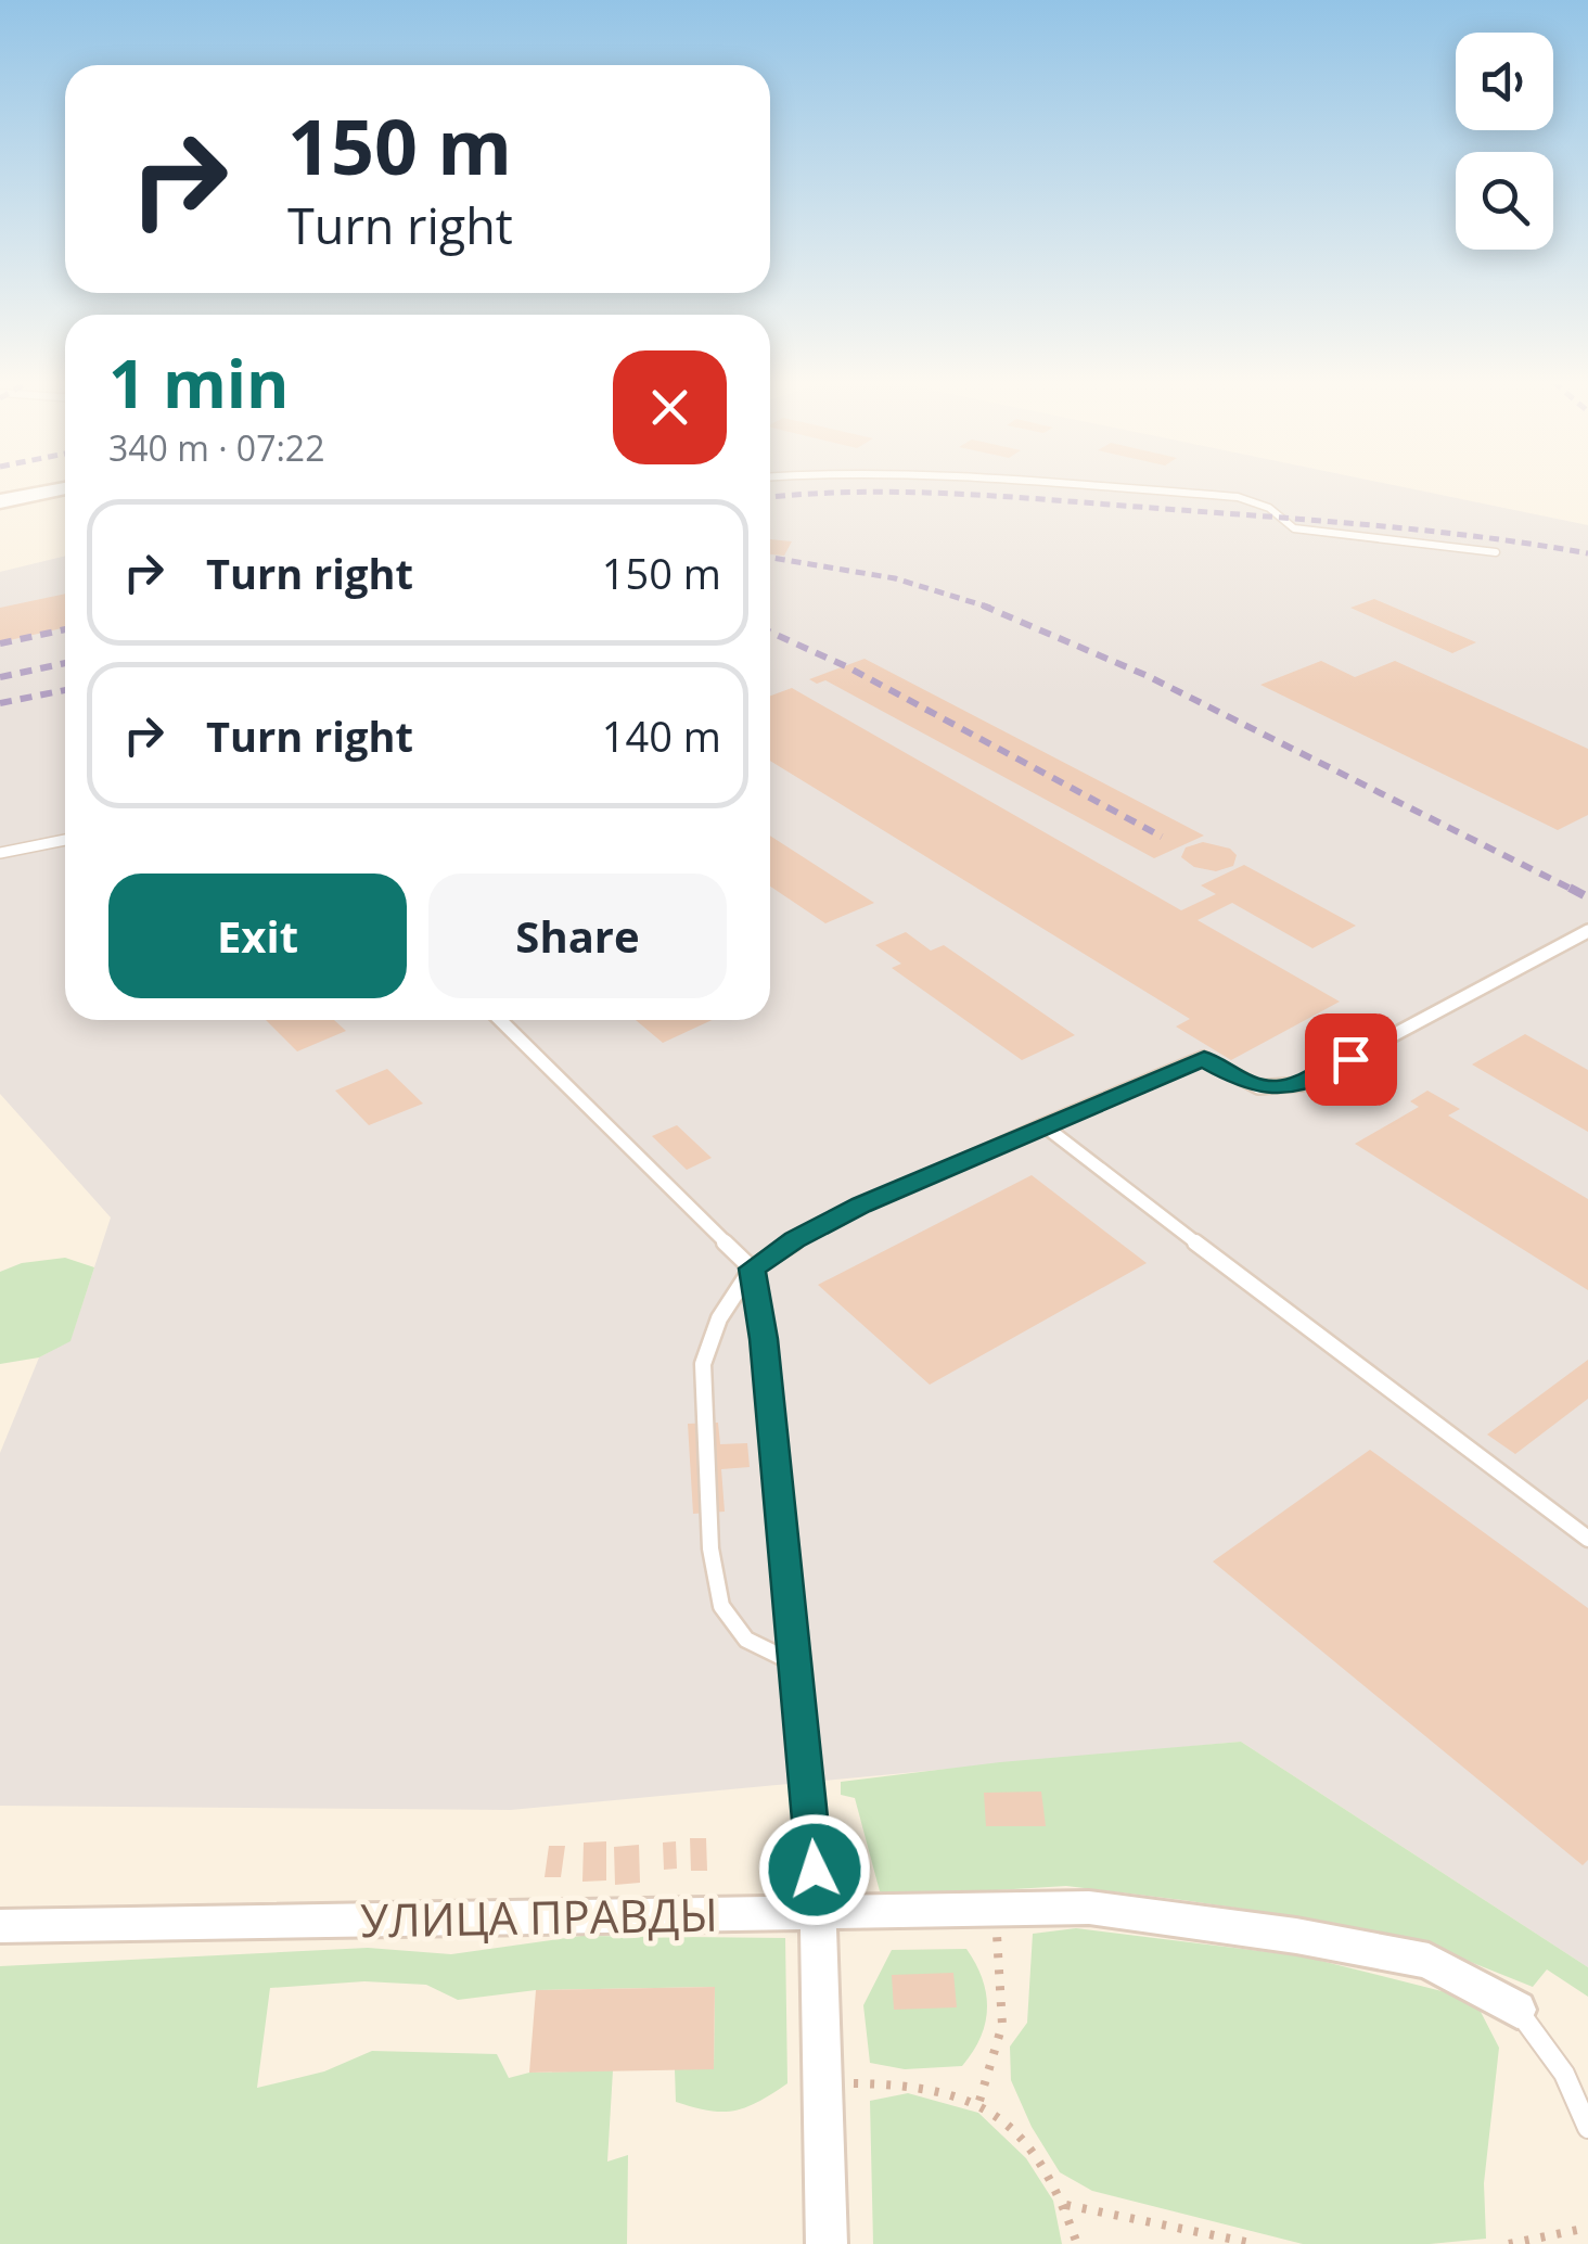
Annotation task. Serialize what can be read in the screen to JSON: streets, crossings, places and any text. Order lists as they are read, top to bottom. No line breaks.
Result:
{"streets":{"street":["УЛИЦА ПРАВДЫ"]},"page":{"turn":["150 m","Turn right"],"heading":["1 min","340 m · 07:22"],"list":[{"name":"Turn right","value":"150 m"},{"name":"Turn right","value":"140 m"}],"buttons":["Exit","Share"]}}
